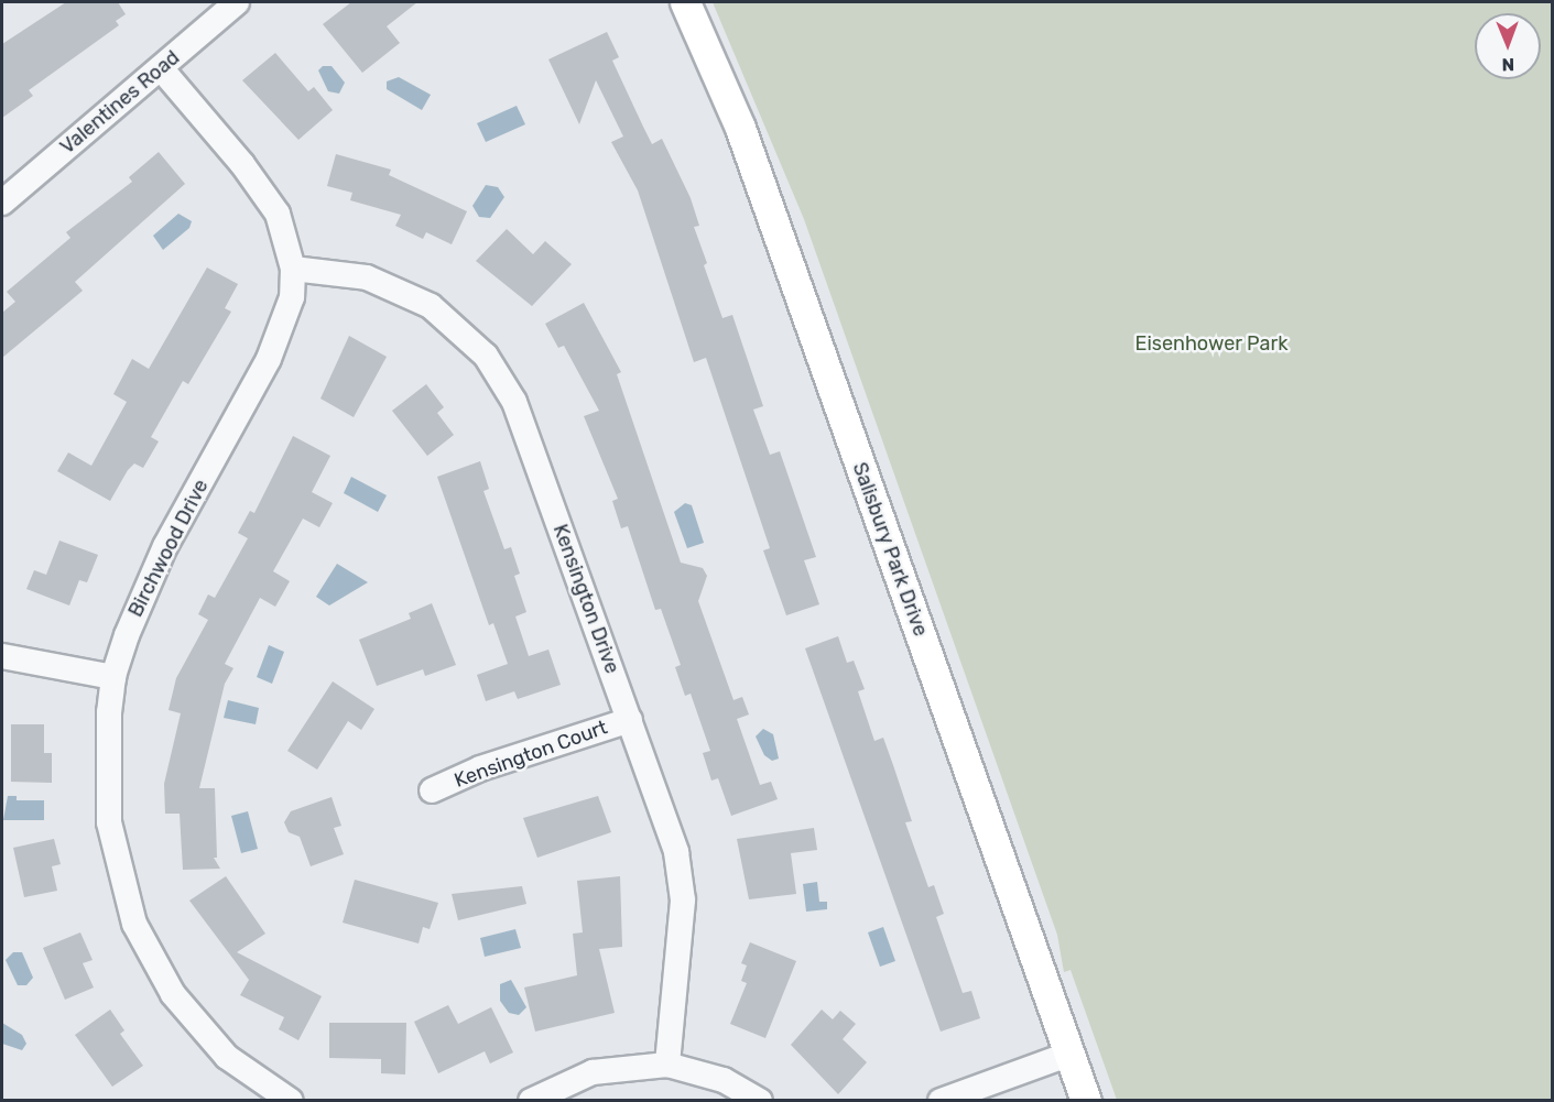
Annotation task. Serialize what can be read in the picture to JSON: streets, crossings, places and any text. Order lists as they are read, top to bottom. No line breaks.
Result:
{"streets":{"main road":["Salisbury Park Drive"],"street":["Valentines Road","Birchwood Drive","Kensington Drive","Kensington Court"]},"crossings":[["Valentines Road","Birchwood Drive"],["Birchwood Drive","Kensington Drive"],["Kensington Drive","Kensington Court"]],"parks":["Eisenhower Park"],"north":"bottom"}
